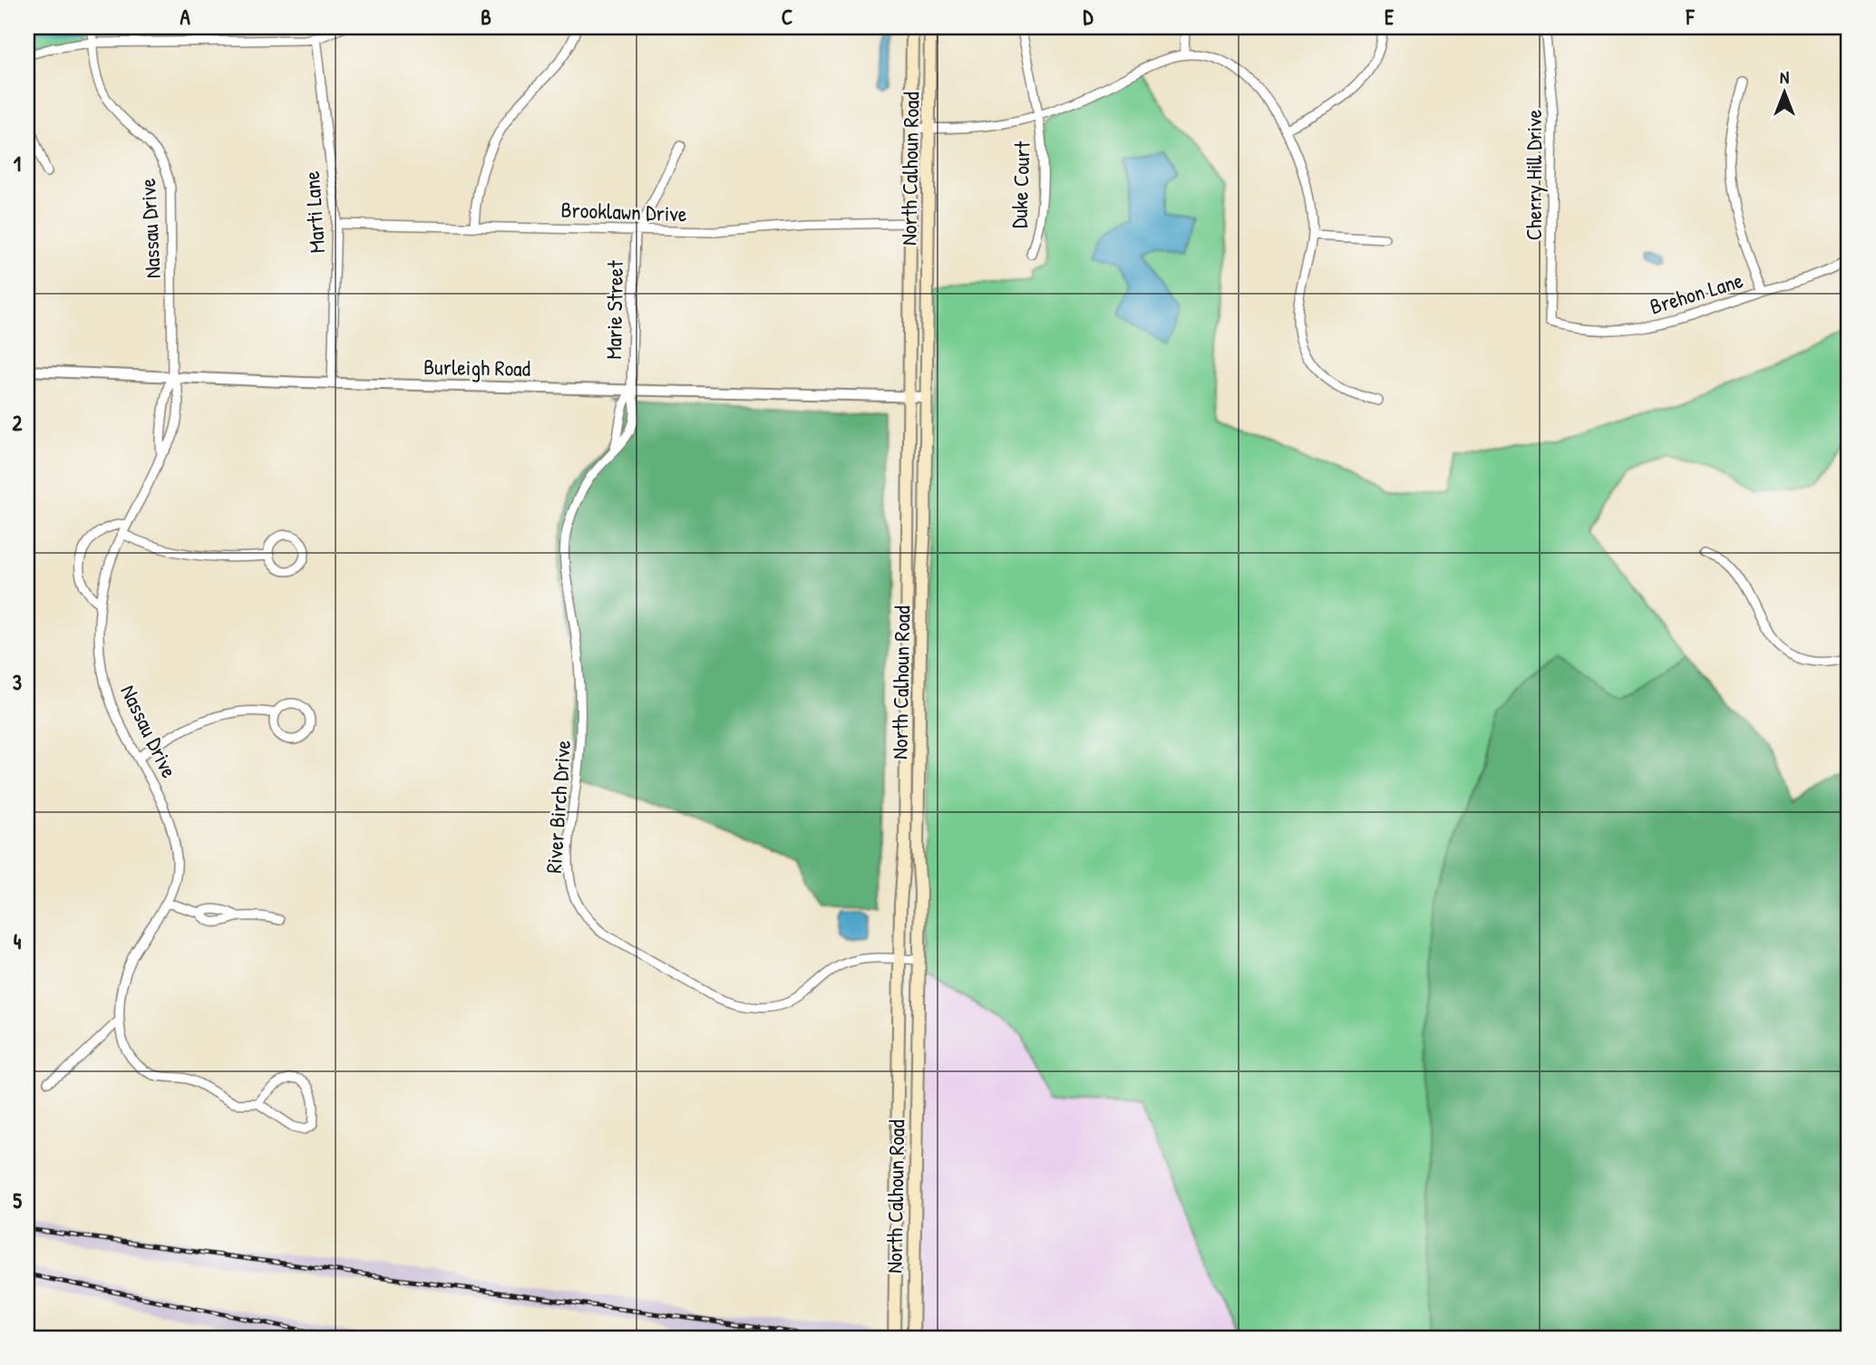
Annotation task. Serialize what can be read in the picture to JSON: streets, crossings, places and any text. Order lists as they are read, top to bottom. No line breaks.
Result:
{"streets":{"main road":["North Calhoun Road"],"street":["Cherry Hill Drive","Duke Court","Marti Lane","Brooklawn Drive","Nassau Drive","Brehon Lane","Marie Street","Burleigh Road","River Birch Drive"]},"crossings":[["North Calhoun Road","Brooklawn Drive"],["North Calhoun Road","Burleigh Road"],["North Calhoun Road","River Birch Drive"],["Cherry Hill Drive","Brehon Lane"],["Marti Lane","Brooklawn Drive"],["Marti Lane","Burleigh Road"],["Brooklawn Drive","Marie Street"],["Nassau Drive","Burleigh Road"],["Marie Street","Burleigh Road"],["Marie Street","River Birch Drive"],["Burleigh Road","River Birch Drive"]],"north":"top","grid":{"columns":["A","B","C","D","E","F"],"rows":["1","2","3","4","5"]}}
